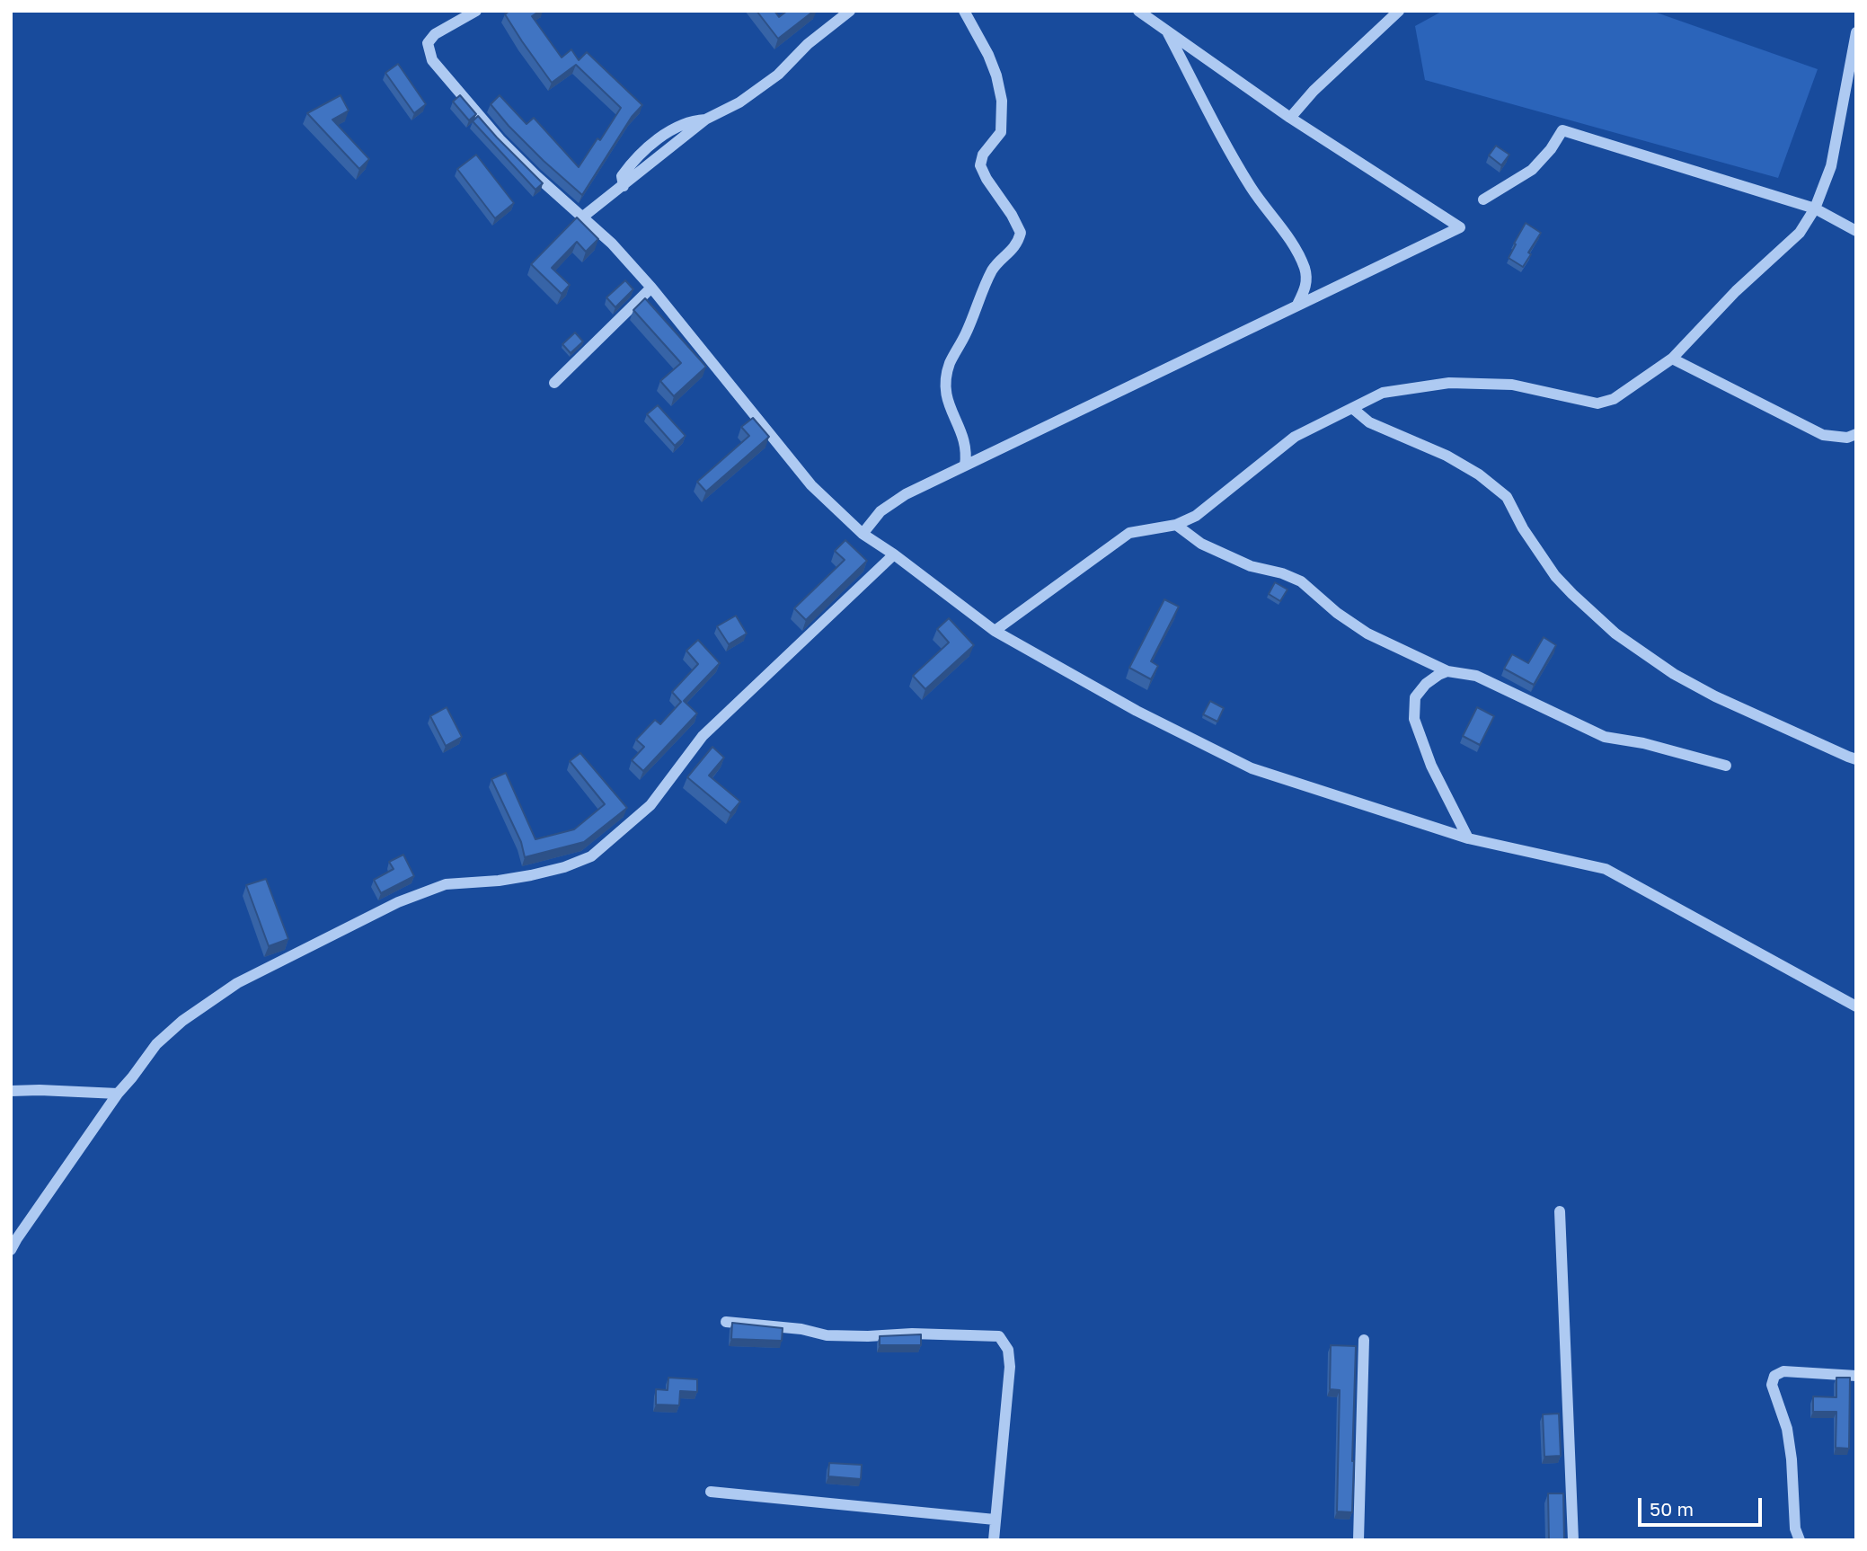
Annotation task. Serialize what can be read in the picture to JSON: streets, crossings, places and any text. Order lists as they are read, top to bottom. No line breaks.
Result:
{"scale_bar":"50 m"}
